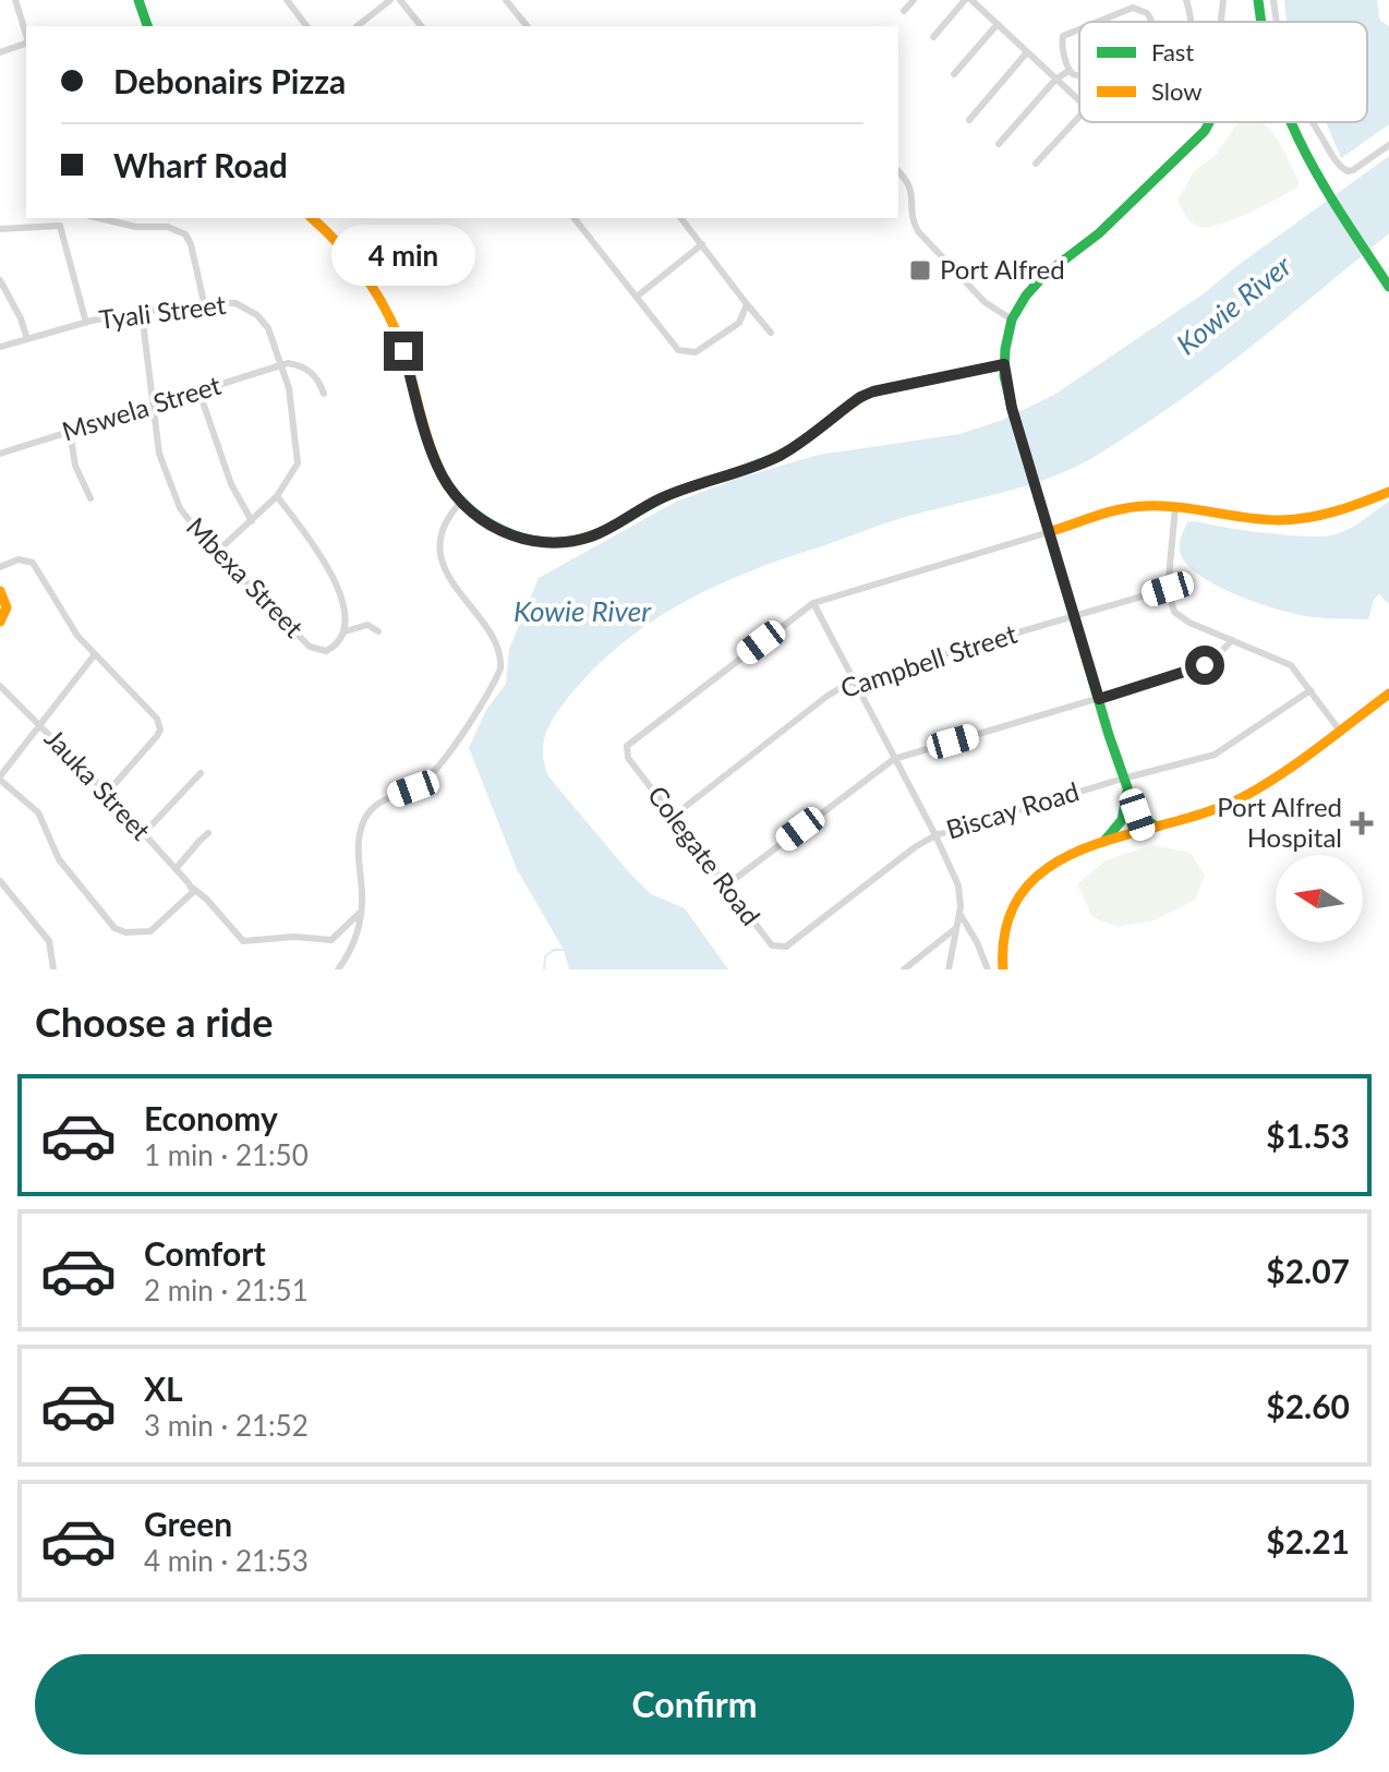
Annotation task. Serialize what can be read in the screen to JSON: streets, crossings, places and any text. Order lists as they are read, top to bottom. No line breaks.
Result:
{"streets":{"street":["Tyali Street","Mswela Street","Mbexa Street","Campbell Street","Jauka Street","Biscay Road","Colegate Road"]},"crossings":[["Tyali Street","Mswela Street"],["Tyali Street","Mbexa Street"],["Mswela Street","Mbexa Street"],["Campbell Street","Colegate Road"],["Biscay Road","Colegate Road"]],"water":["Kowie River"],"places":{"transit":["Port Alfred"],"health":["Port Alfred Hospital"]},"legend":["Fast","Slow"],"north":"left","page":{"banner":["Debonairs Pizza","Wharf Road"],"bubble":"4 min","heading":"Choose a ride","list":[{"name":"Economy","note":"1 min · 21:50","value":"$1.53"},{"name":"Comfort","note":"2 min · 21:51","value":"$2.07"},{"name":"XL","note":"3 min · 21:52","value":"$2.60"},{"name":"Green","note":"4 min · 21:53","value":"$2.21"}],"buttons":"Confirm"}}
